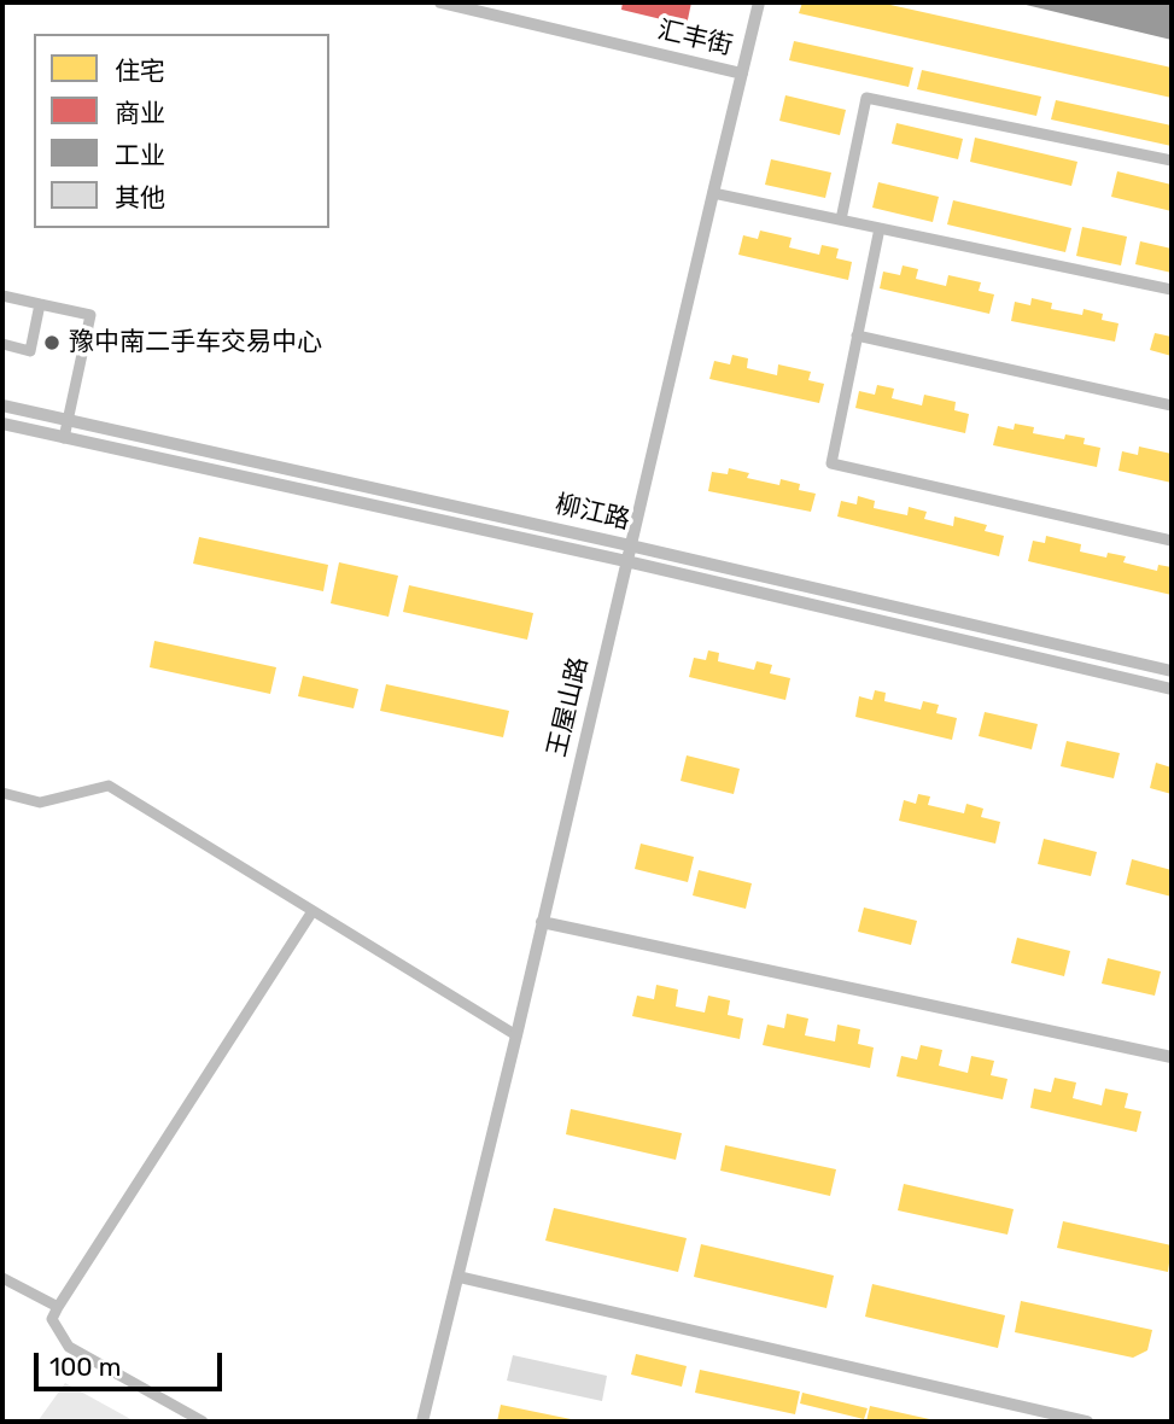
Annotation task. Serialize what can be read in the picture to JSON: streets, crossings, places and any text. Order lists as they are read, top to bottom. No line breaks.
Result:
{"streets":{"street":["汇丰街","柳江路","王屋山路"]},"crossings":[["汇丰街","王屋山路"],["柳江路","王屋山路"]],"places":["豫中南二手车交易中心"],"legend":["住宅","商业","工业","其他"],"scale_bar":"100 m"}
